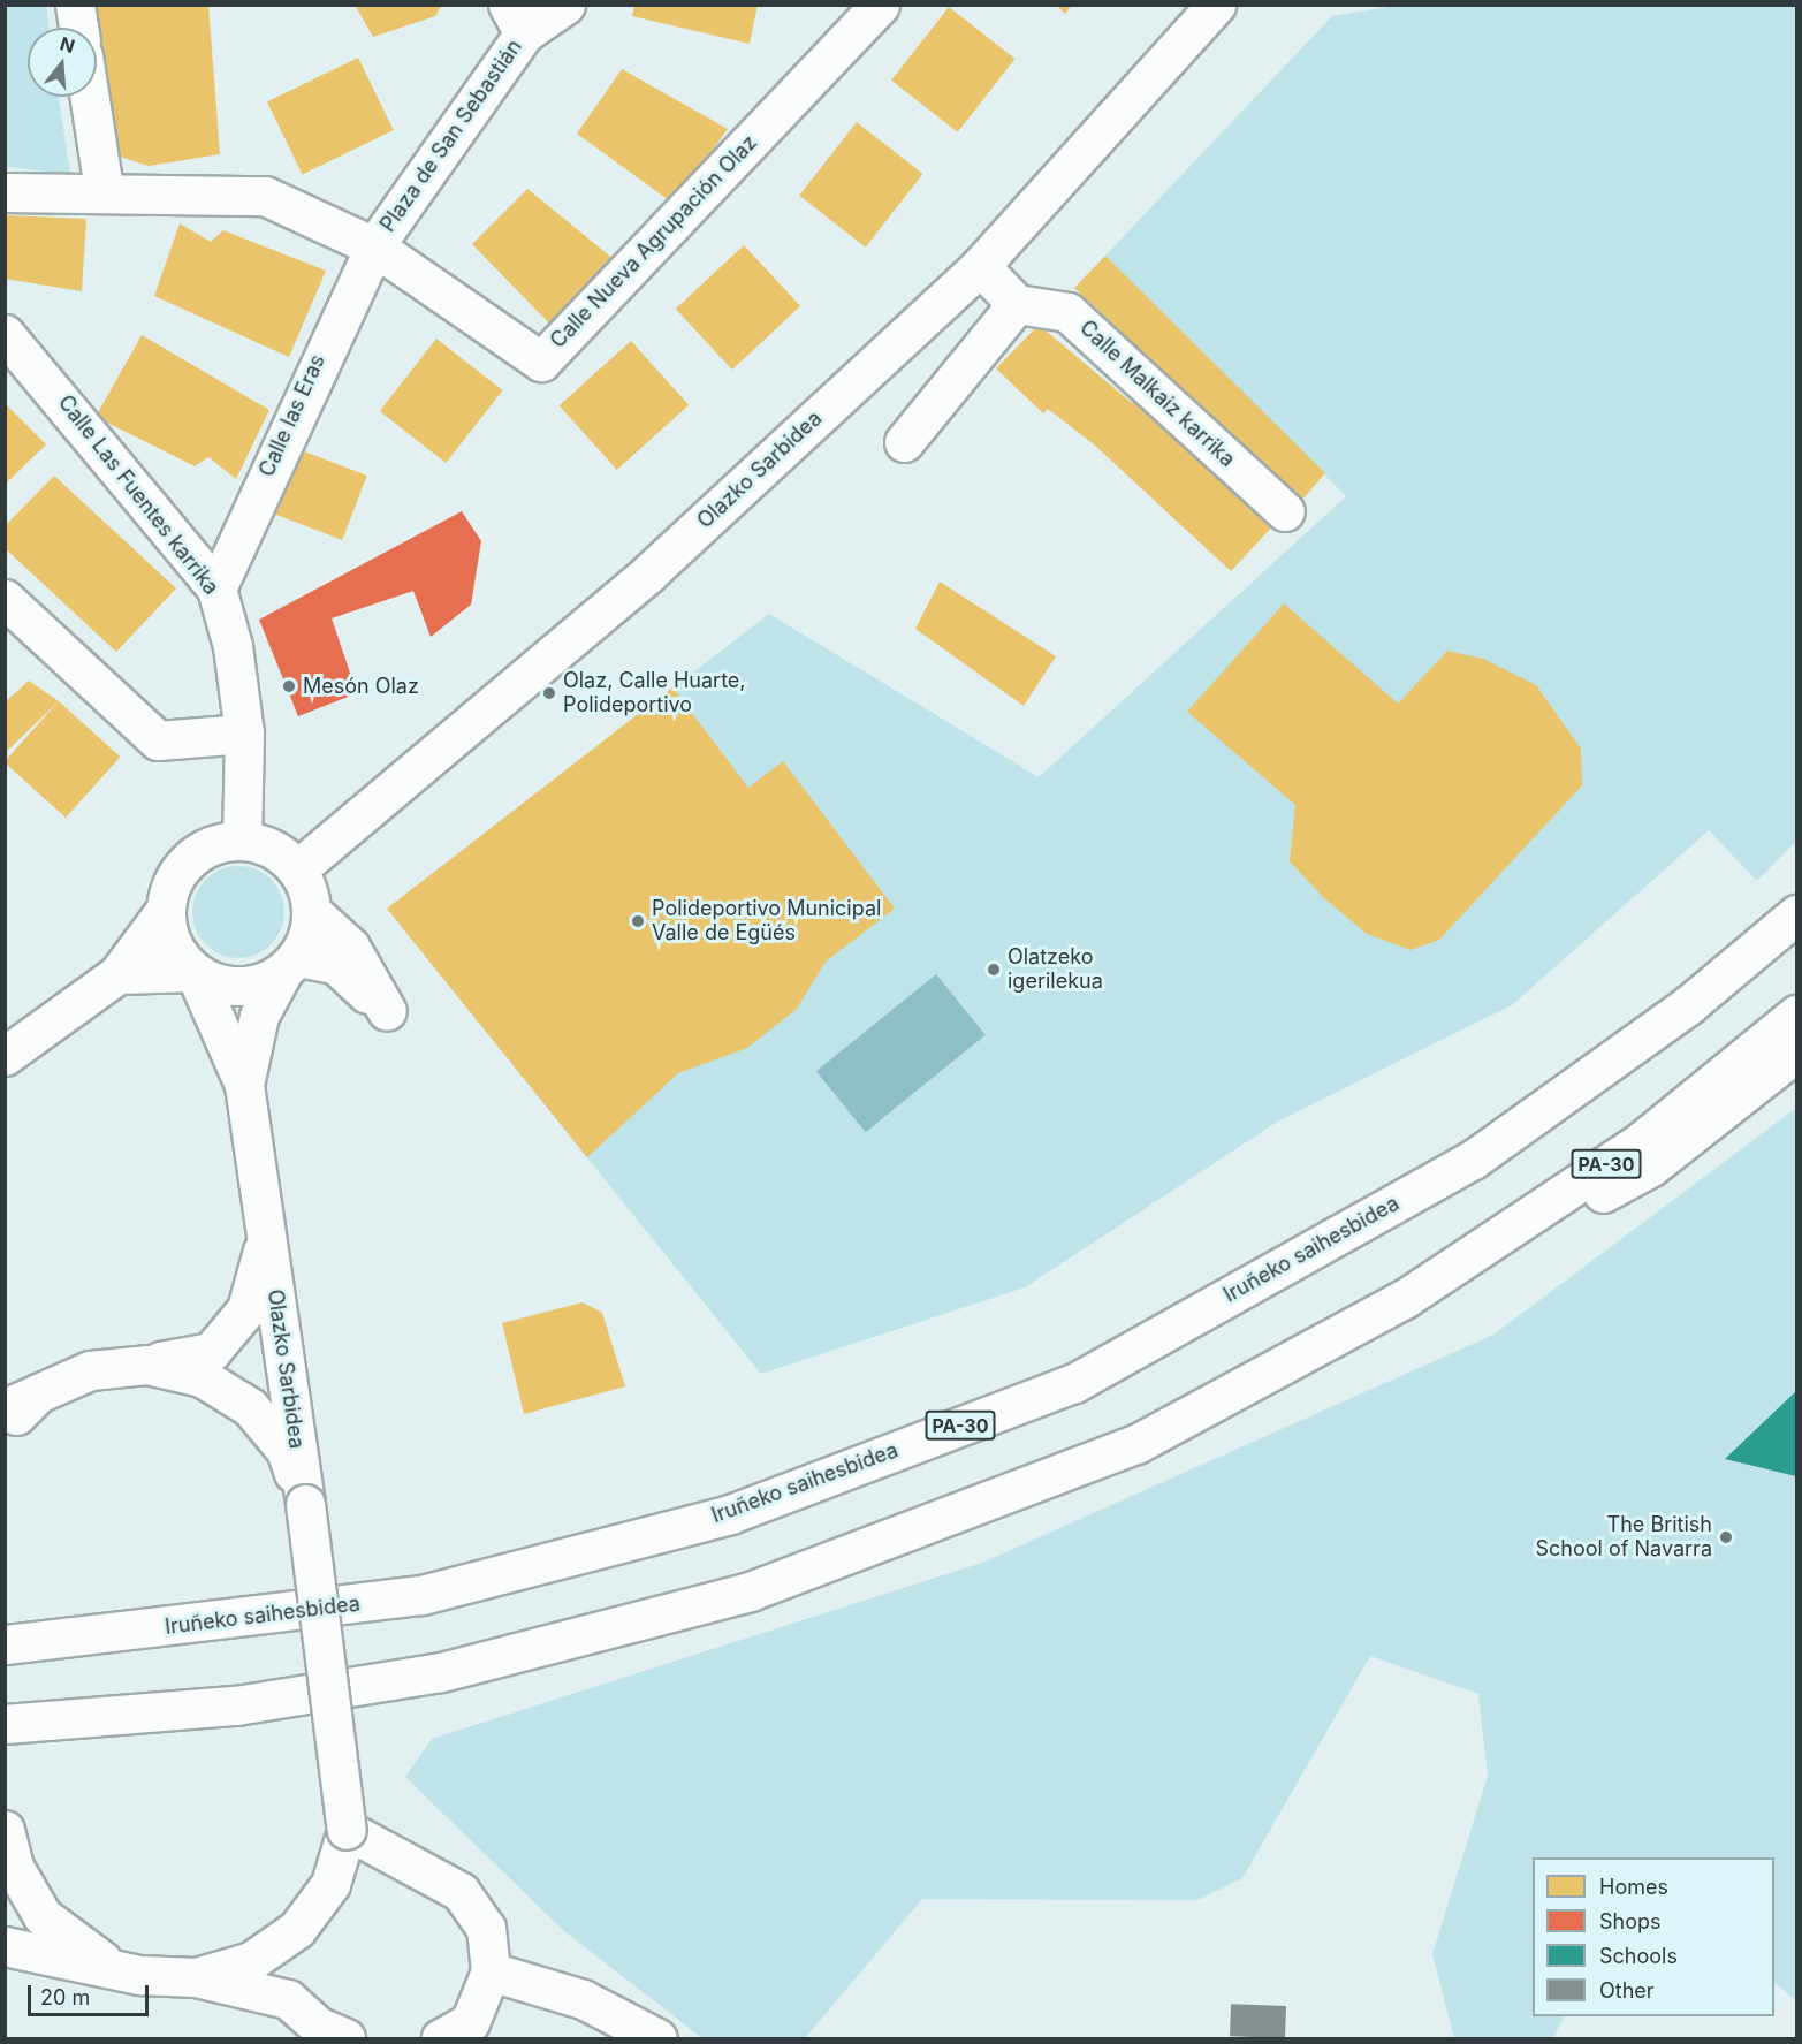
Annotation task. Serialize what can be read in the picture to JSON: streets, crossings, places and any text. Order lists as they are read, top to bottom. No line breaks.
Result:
{"streets":{"main road":["Plaza de San Sebastián","Calle Nueva Agrupación Olaz","Calle Malkaiz karrika","Calle las Eras","Olazko Sarbidea","Calle Las Fuentes karrika","PA-30","Iruñeko saihesbidea"]},"crossings":[["Plaza de San Sebastián","Calle Nueva Agrupación Olaz"],["Plaza de San Sebastián","Calle las Eras"],["Calle Nueva Agrupación Olaz","Calle las Eras"],["Calle las Eras","Calle Las Fuentes karrika"],["Olazko Sarbidea","Calle Las Fuentes karrika"]],"places":["Mesón Olaz","Olaz, Calle Huarte, Polideportivo","Polideportivo Municipal Valle de Egüés","Olatzeko igerilekua","The British School of Navarra"],"legend":["Homes","Shops","Schools","Other"],"scale_bar":"20 m","north":"top"}
